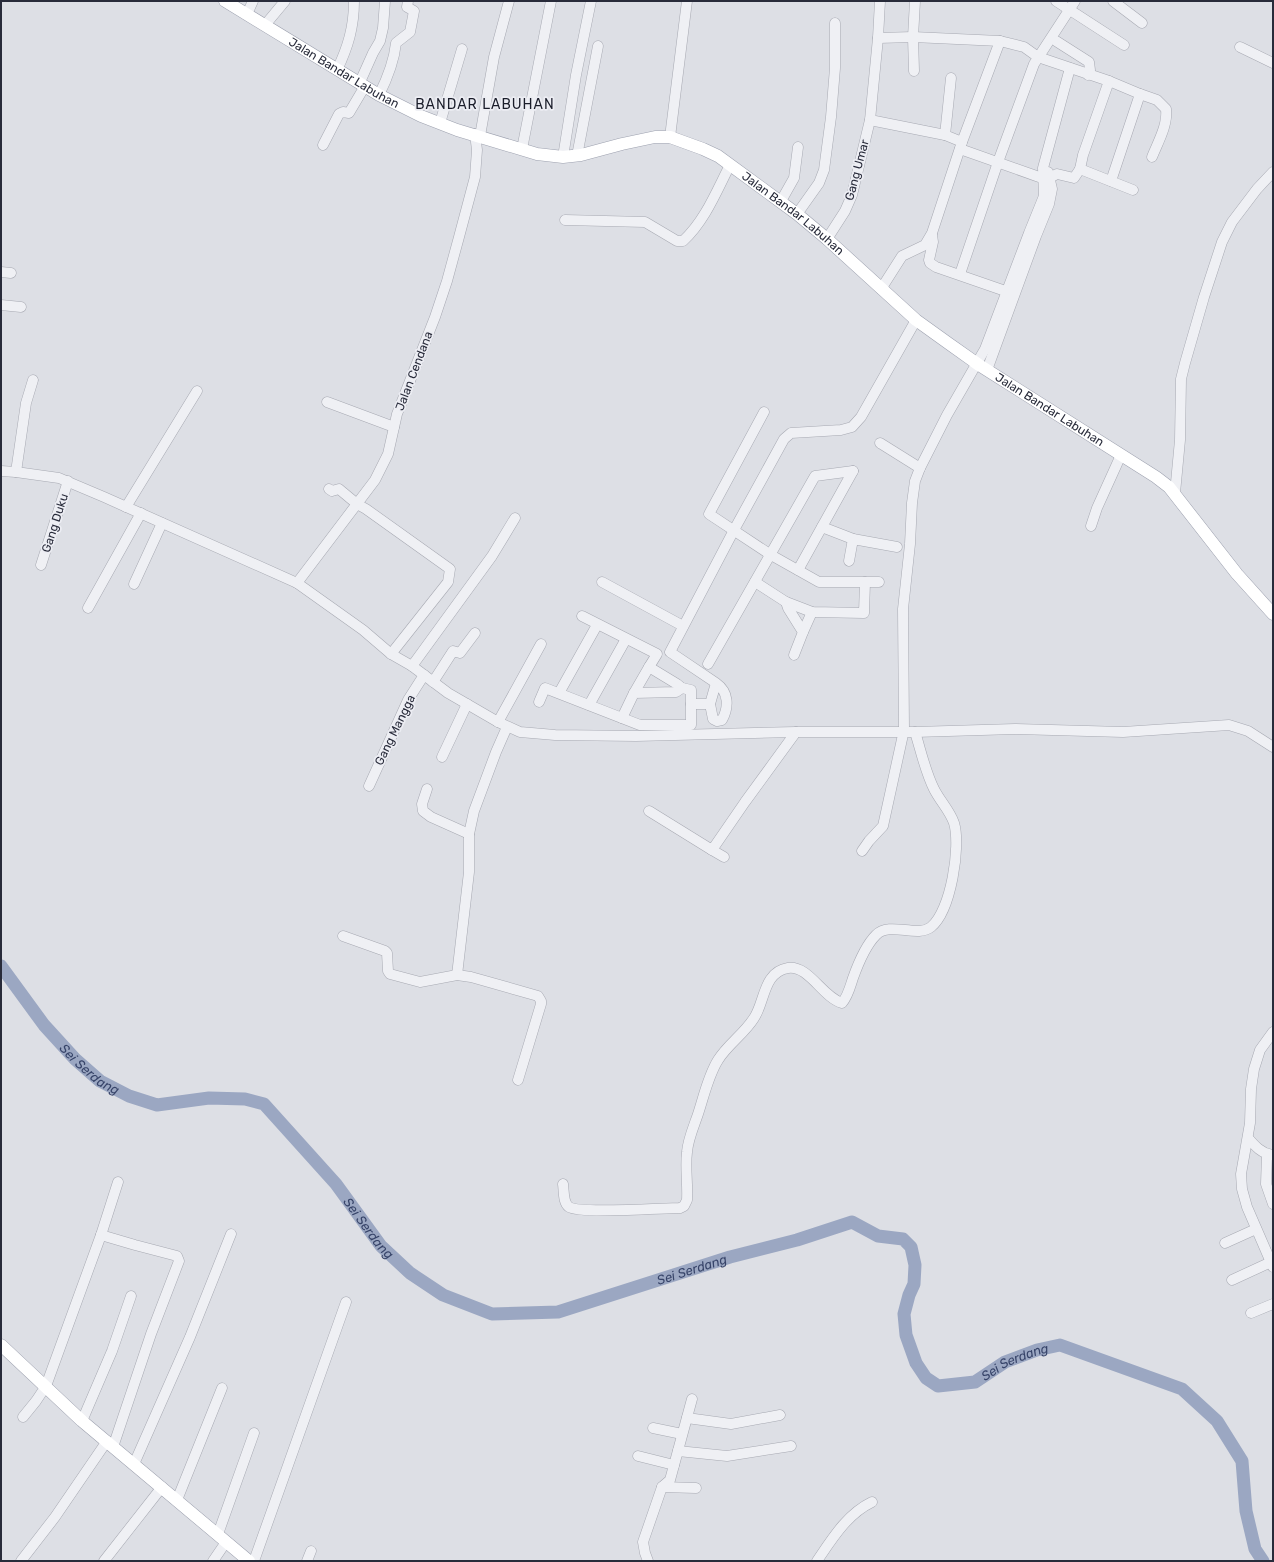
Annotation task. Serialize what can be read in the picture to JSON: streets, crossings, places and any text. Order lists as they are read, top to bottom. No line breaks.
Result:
{"streets":{"main road":["Jalan Bandar Labuhan"],"street":["Gang Umar","Jalan Cendana","Gang Duku","Gang Mangga"]},"crossings":[["Jalan Bandar Labuhan","Gang Umar"],["Jalan Bandar Labuhan","Jalan Cendana"]],"districts":["BANDAR LABUHAN"],"water":["Sei Serdang"]}
